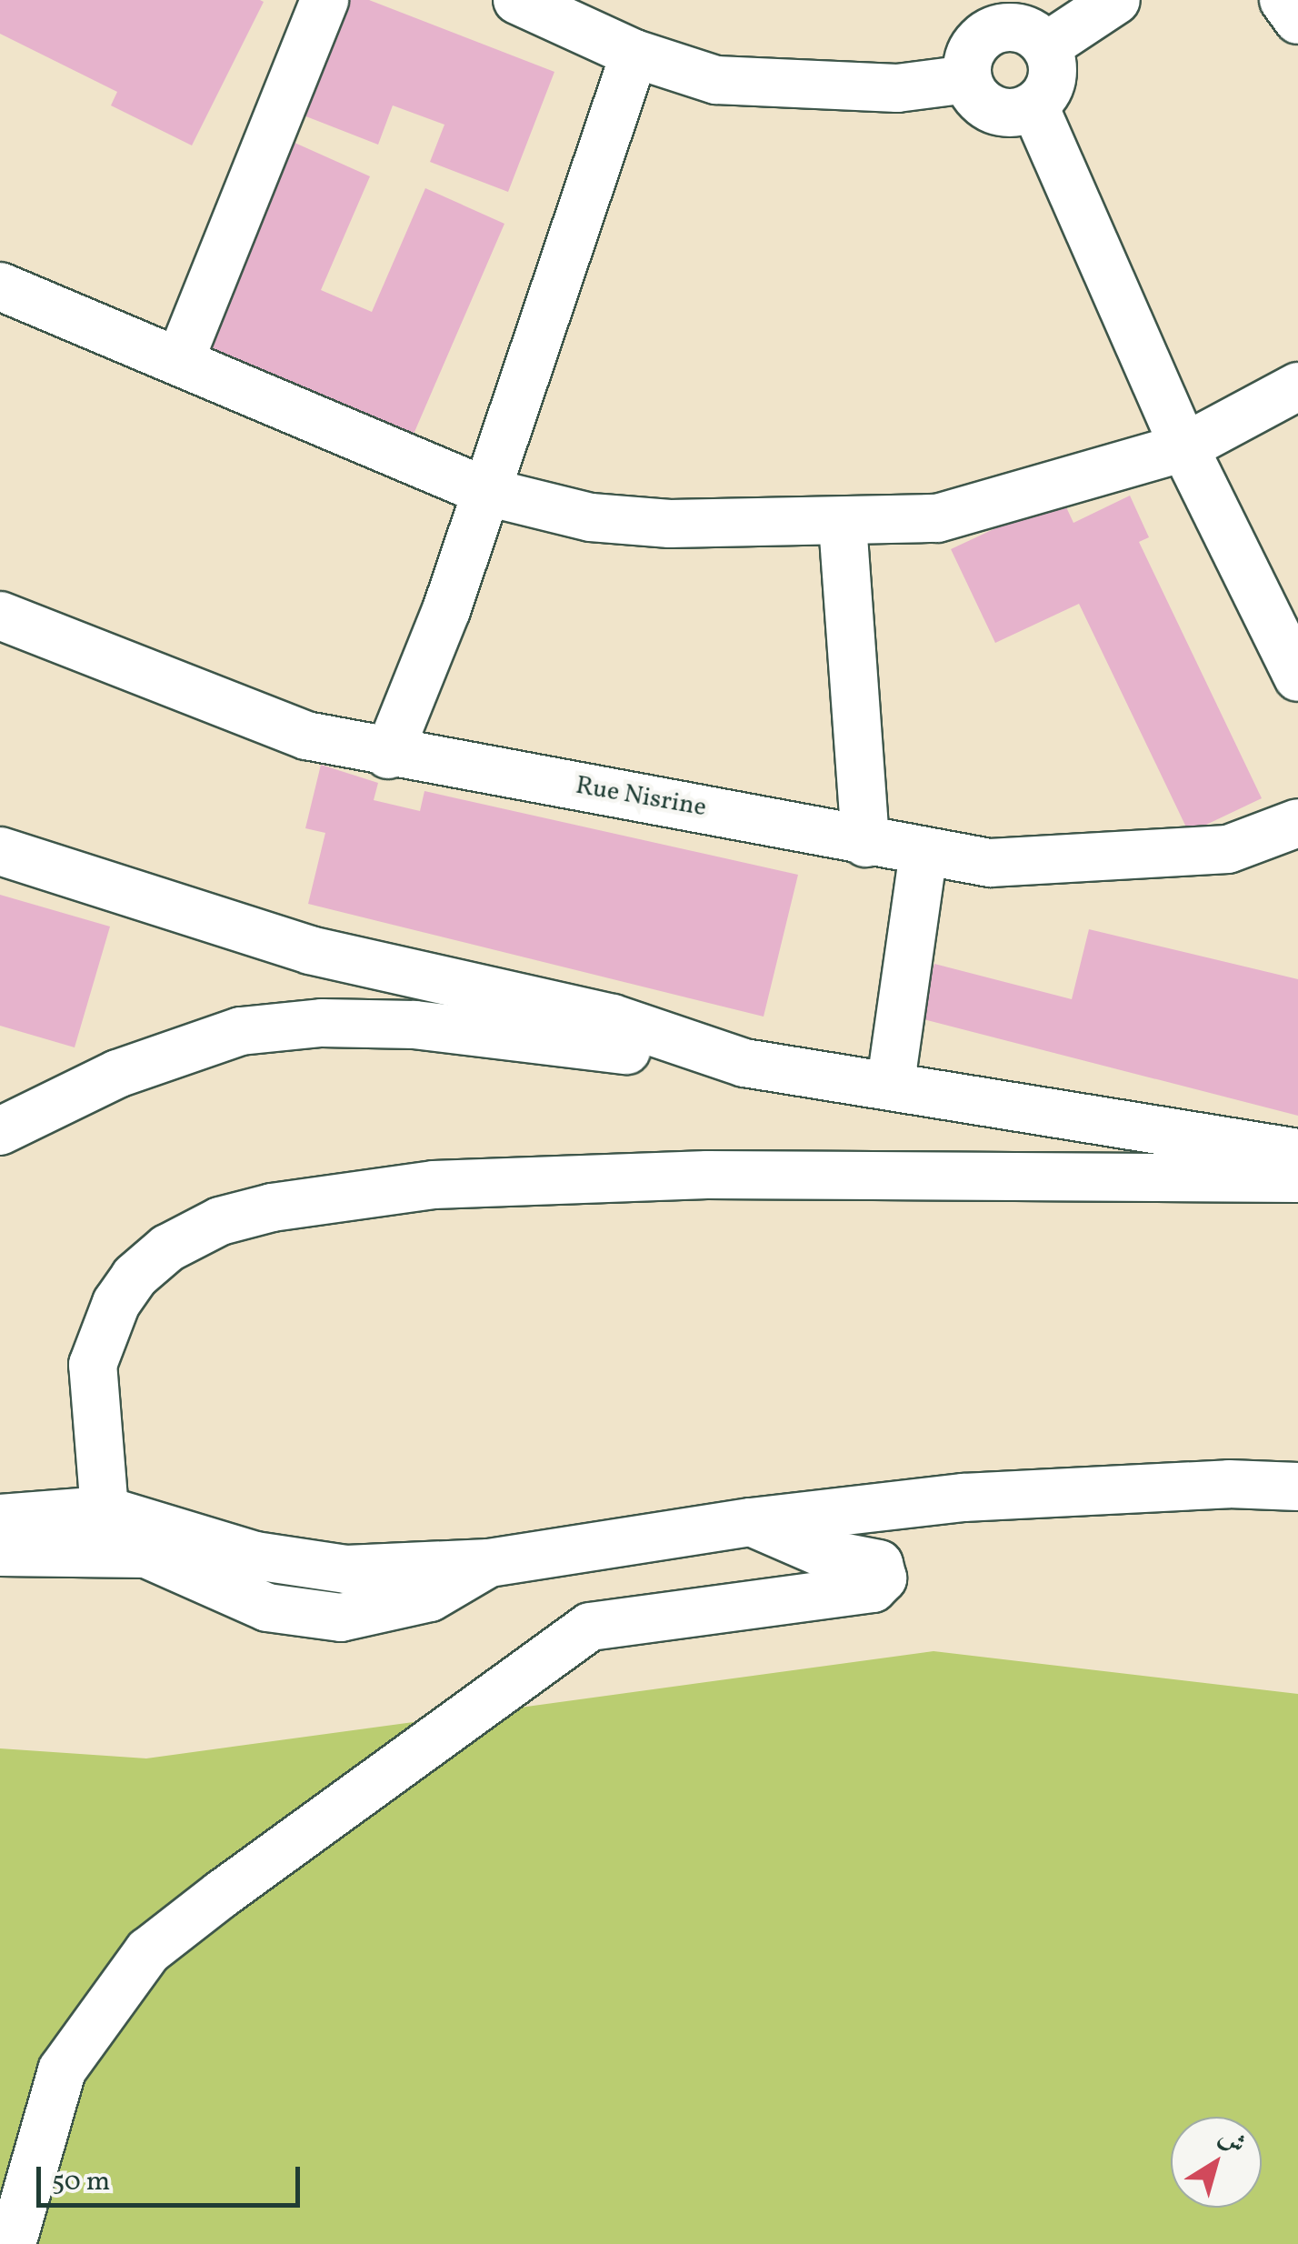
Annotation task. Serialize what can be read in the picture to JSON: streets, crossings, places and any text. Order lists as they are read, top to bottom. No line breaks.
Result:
{"streets":{"street":["Rue Nisrine"]},"scale_bar":"50 m","north":"top right"}
